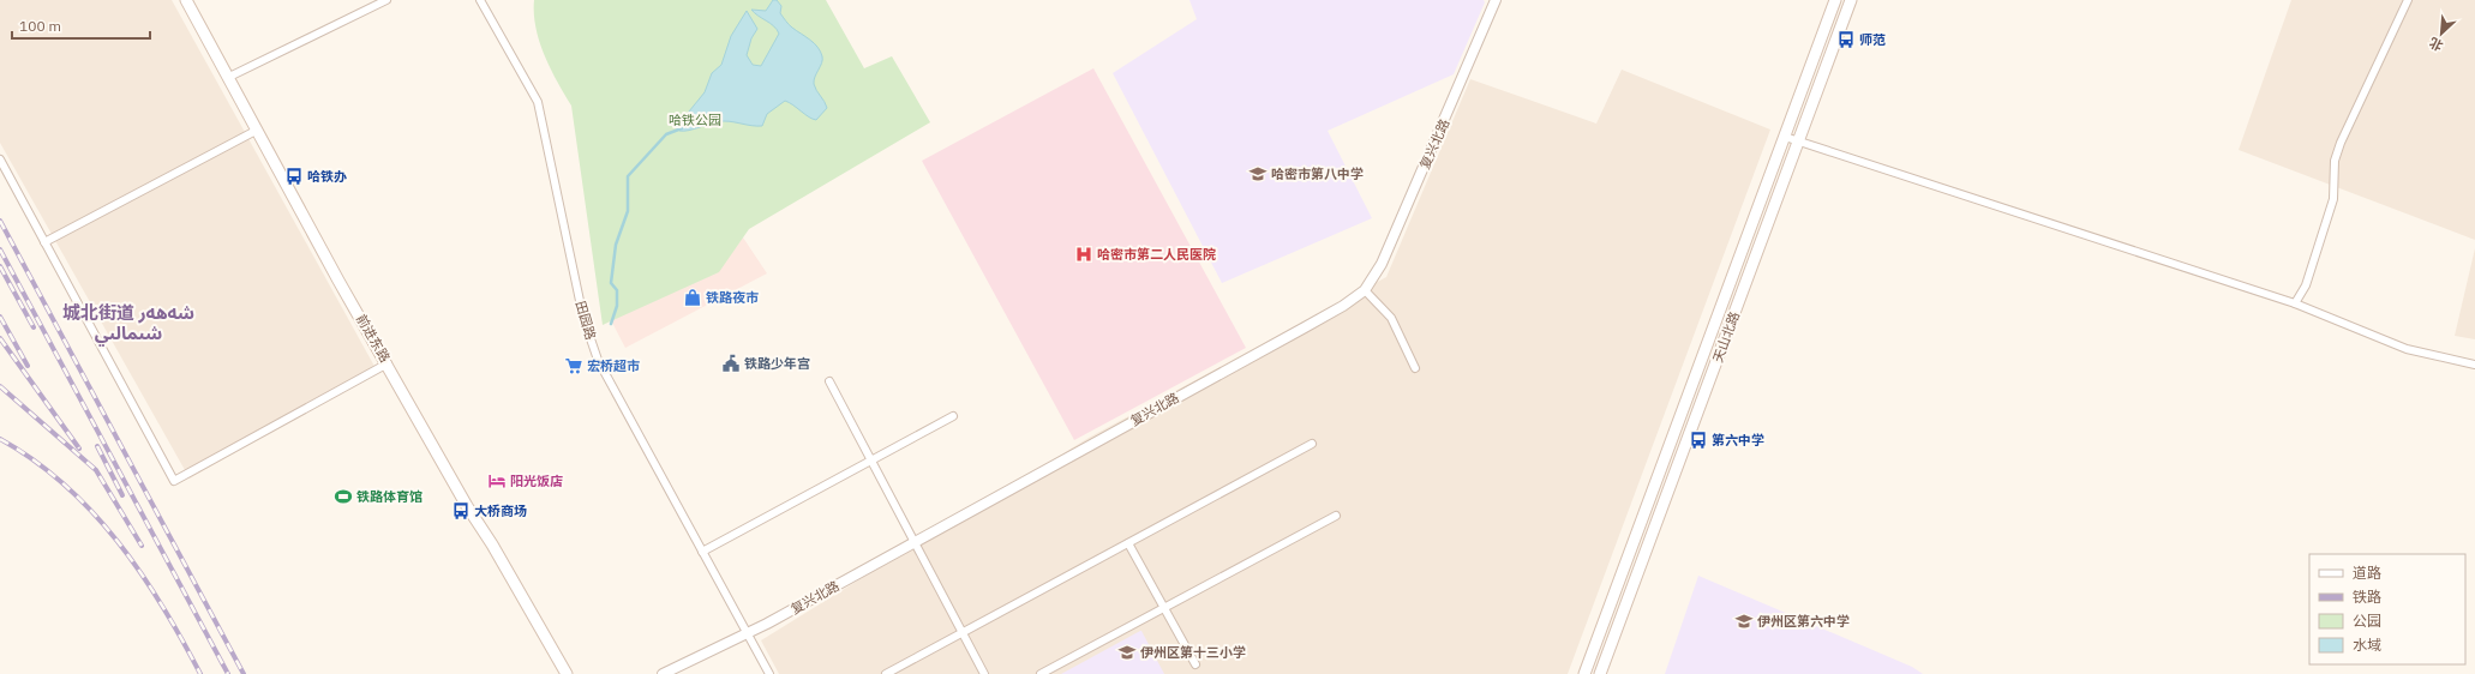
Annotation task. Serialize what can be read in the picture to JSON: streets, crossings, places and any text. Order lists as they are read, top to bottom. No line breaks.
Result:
{"streets":{"main road":["天山北路","前进东路"],"street":["复兴北路","田园路"]},"crossings":[["复兴北路","田园路"]],"districts":["城北街道 شەھەر شىمالىي"],"parks":["哈铁公园"],"places":{"bus stop":["师范","哈铁办","第六中学","大桥商场"],"school or university":["哈密市第八中学","伊州区第六中学","伊州区第十三小学"],"hospital":["哈密市第二人民医院"],"shop":["铁路夜市"],"public building":["铁路少年宫"],"supermarket":["宏桥超市"],"hotel":["阳光饭店"],"sports":["铁路体育馆"]},"legend":["道路","铁路","公园","水域"],"scale_bar":"100 m","north":"bottom left"}
